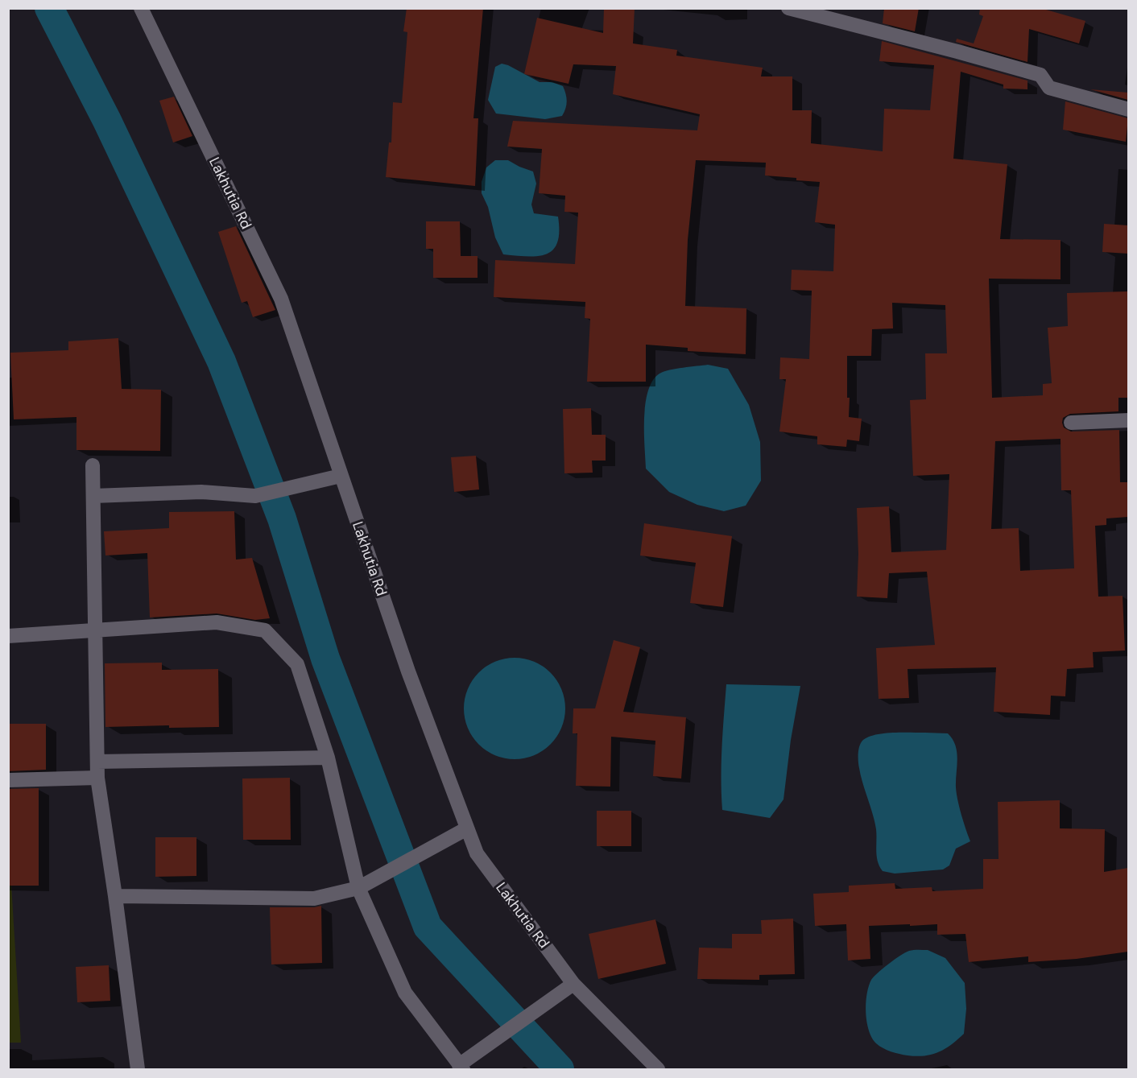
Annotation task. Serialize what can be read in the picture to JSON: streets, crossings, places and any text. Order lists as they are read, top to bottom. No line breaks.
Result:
{"streets":{"street":["Lakhutia Rd"]}}
